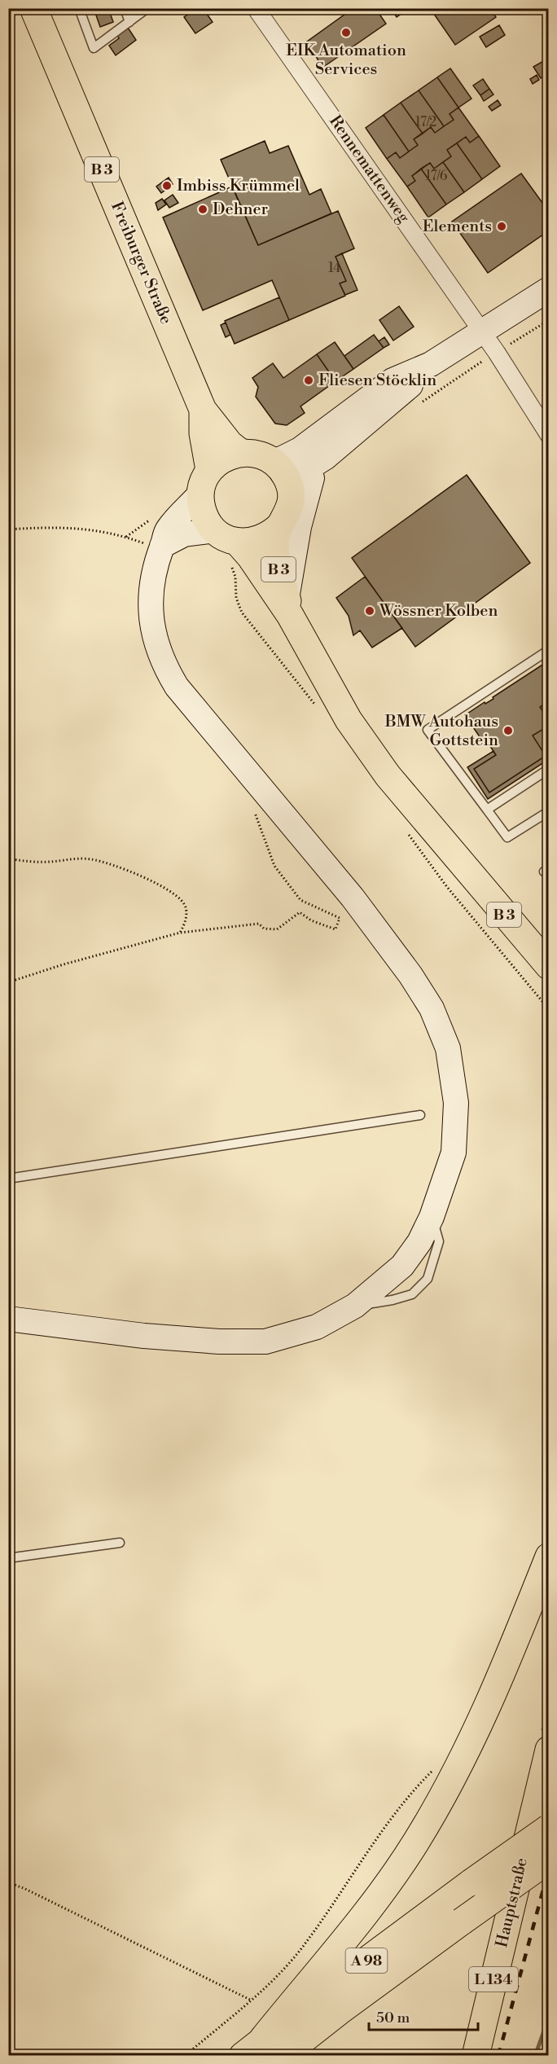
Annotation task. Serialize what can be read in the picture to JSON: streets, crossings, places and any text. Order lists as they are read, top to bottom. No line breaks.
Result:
{"streets":{"main road":["B 3","Freiburger Straße","Hauptstraße","A 98","L 134"],"street":["Rennemattenweg"]},"crossings":[["B 3","Freiburger Straße"]],"places":["EIK Automation Services","Imbiss Krümmel","Dehner","Elements","Fliesen Stöcklin","Wössner Kolben","BMW Autohaus Gottstein"],"house_numbers":["17/2","17/6","14"],"scale_bar":"50 m"}
